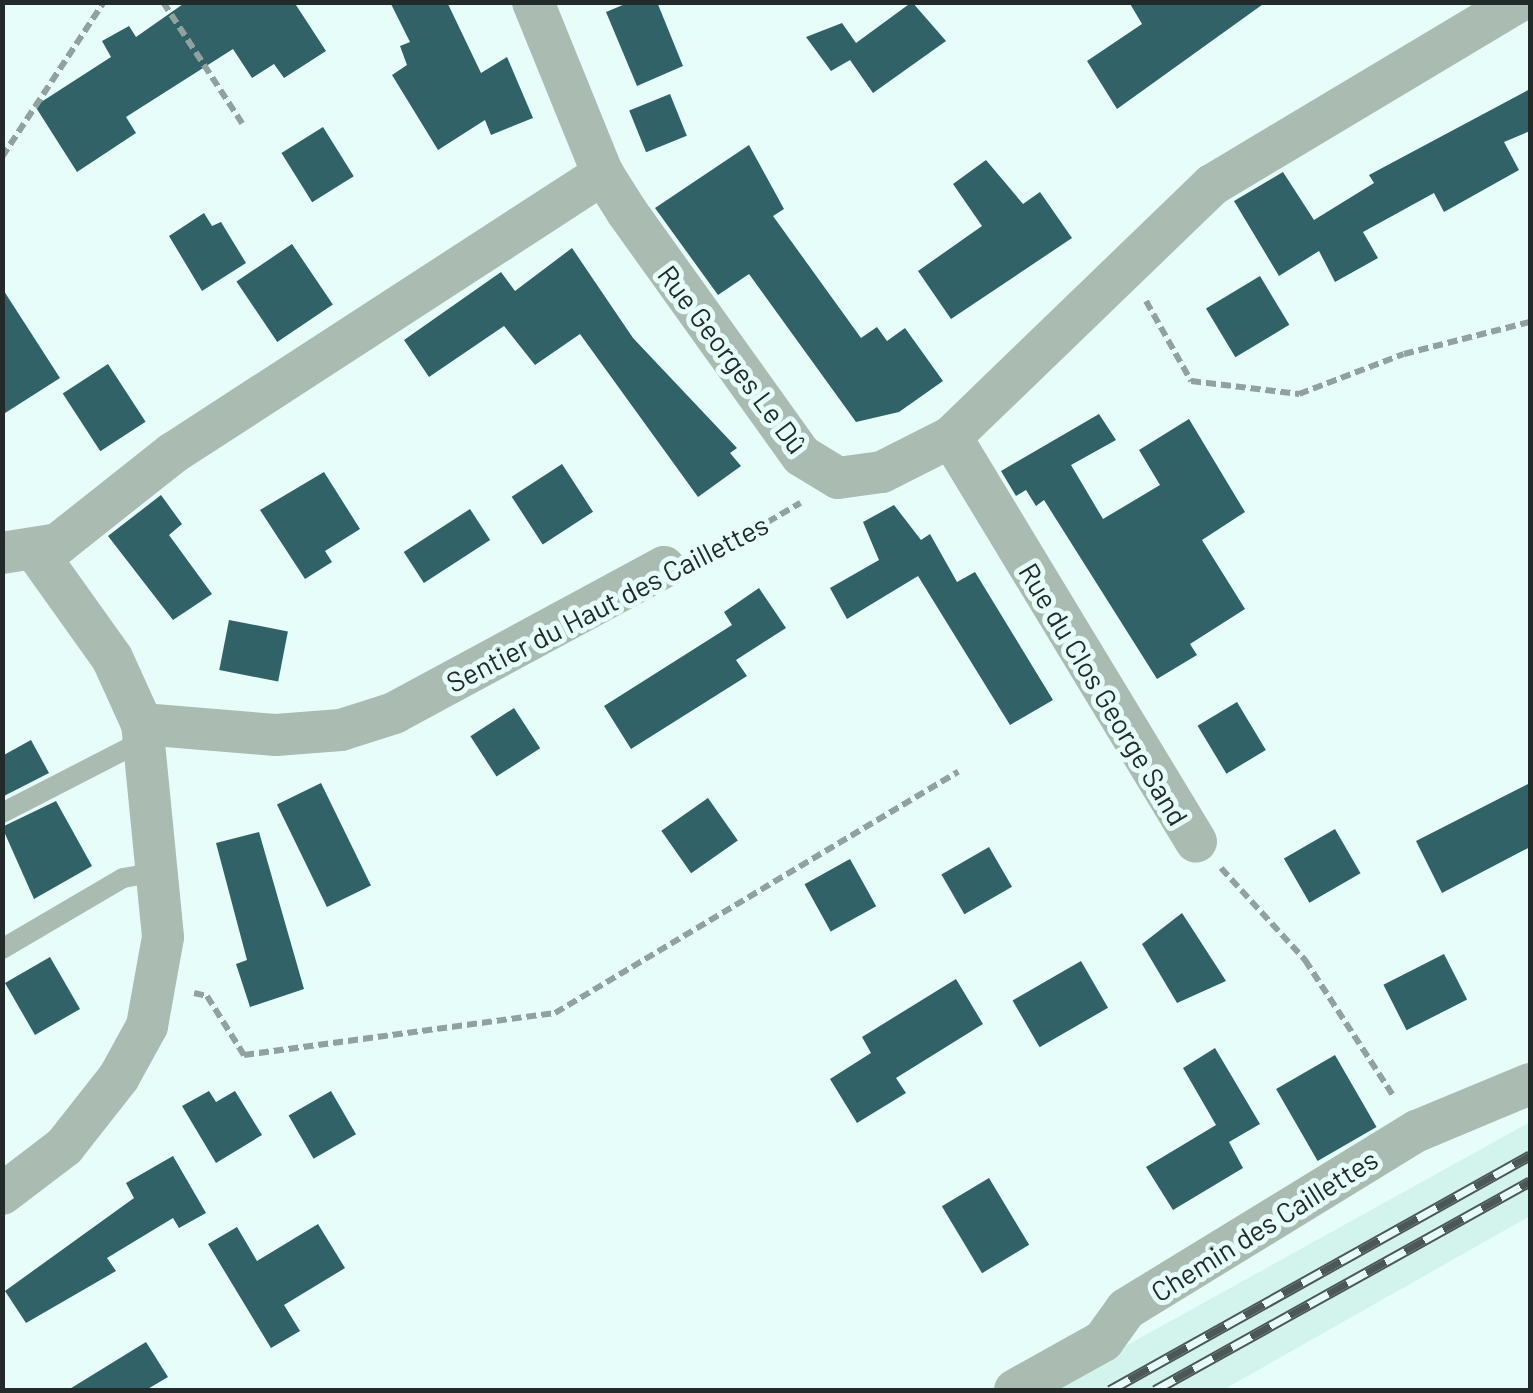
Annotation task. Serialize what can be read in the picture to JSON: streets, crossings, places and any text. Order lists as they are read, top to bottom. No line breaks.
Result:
{"streets":{"street":["Rue Georges Le Dû","Sentier du Haut des Caillettes","Rue du Clos George Sand","Chemin des Caillettes"]},"crossings":[["Rue Georges Le Dû","Sentier du Haut des Caillettes"],["Rue Georges Le Dû","Rue du Clos George Sand"],["Rue du Clos George Sand","Chemin des Caillettes"]]}
